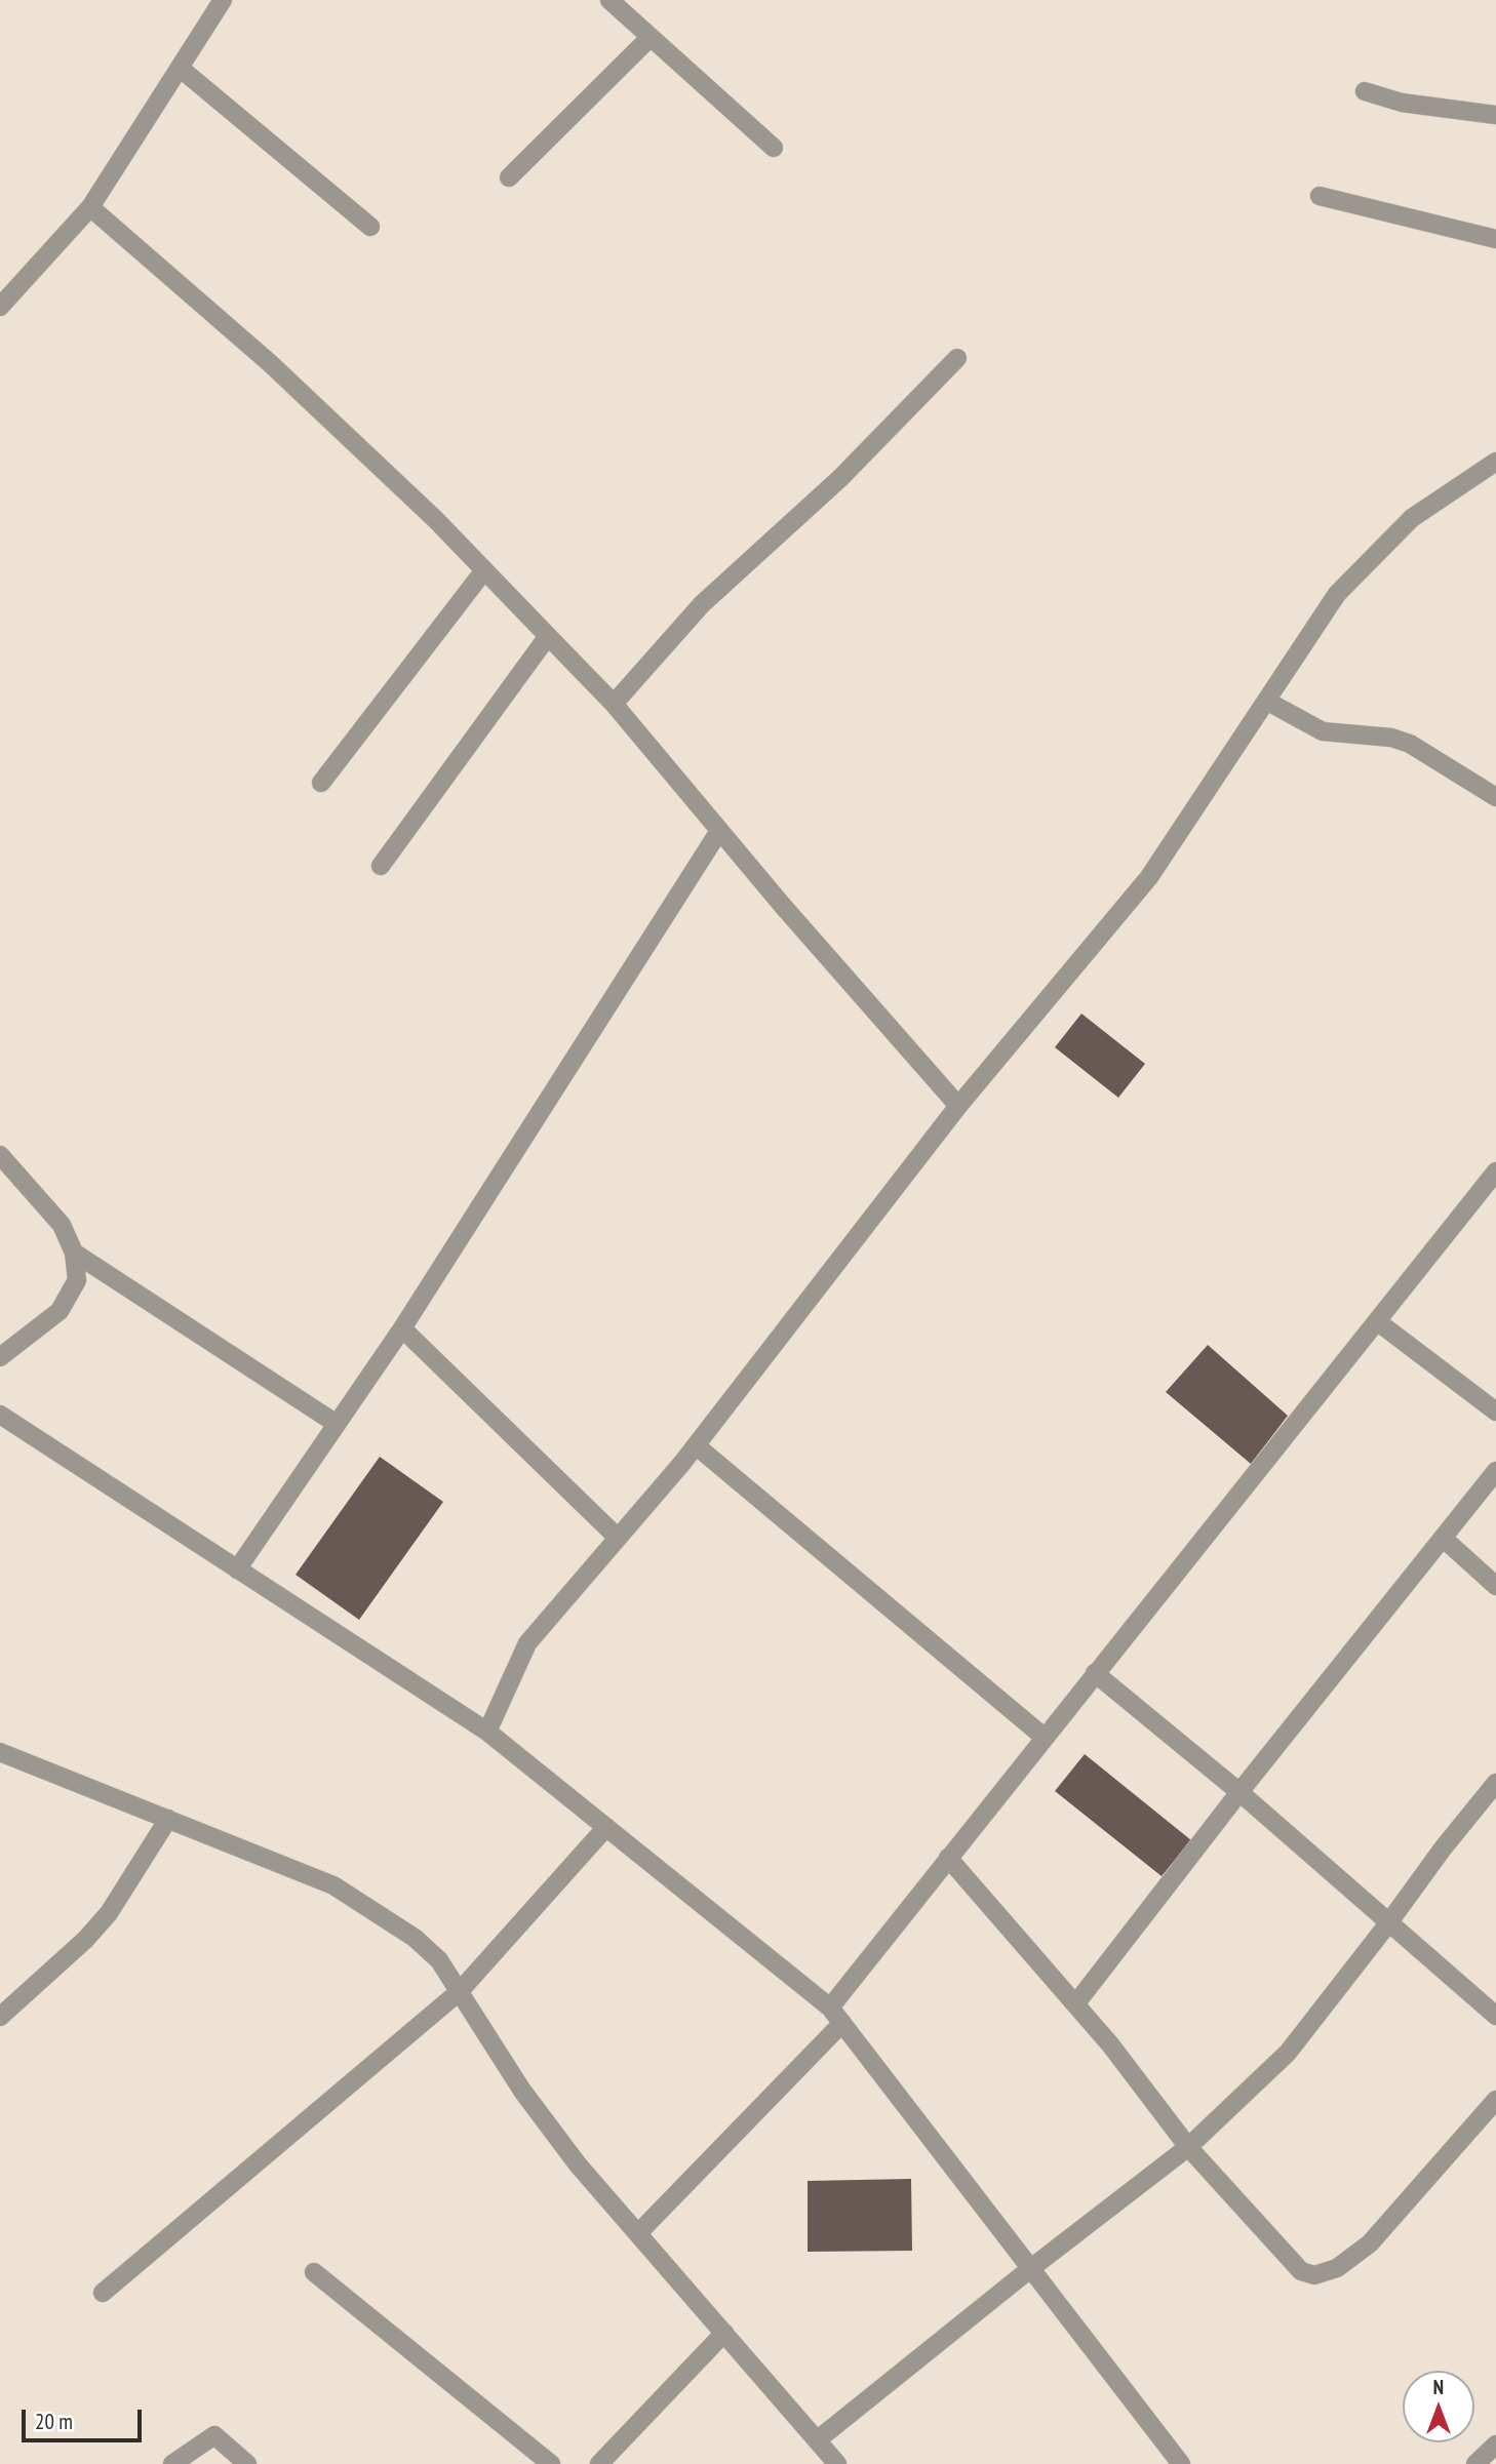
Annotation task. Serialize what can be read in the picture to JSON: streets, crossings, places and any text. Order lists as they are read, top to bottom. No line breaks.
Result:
{"scale_bar":"20 m","north":"top"}
